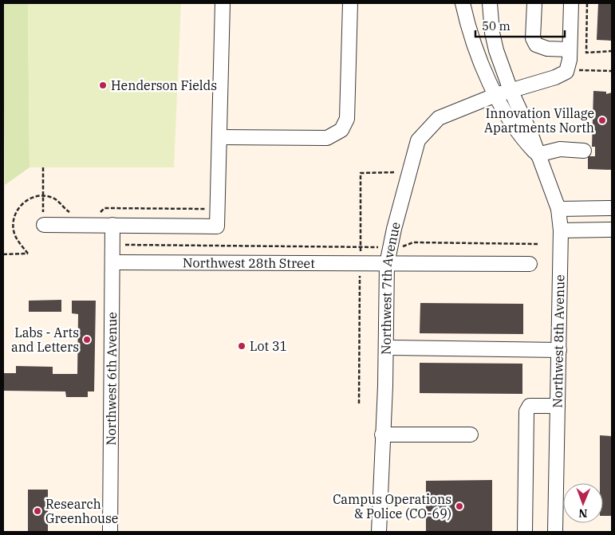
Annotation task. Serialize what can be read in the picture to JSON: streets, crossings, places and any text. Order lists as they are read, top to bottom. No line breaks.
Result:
{"streets":{"street":["Northwest 28th Street","Northwest 7th Avenue","Northwest 8th Avenue","Northwest 6th Avenue"]},"crossings":[["Northwest 28th Street","Northwest 7th Avenue"],["Northwest 28th Street","Northwest 6th Avenue"],["Northwest 7th Avenue","Northwest 8th Avenue"]],"places":["Henderson Fields","Innovation Village Apartments North","Labs - Arts and Letters","Lot 31","Campus Operations & Police (CO-69)","Research Greenhouse"],"scale_bar":"50 m","north":"bottom"}
